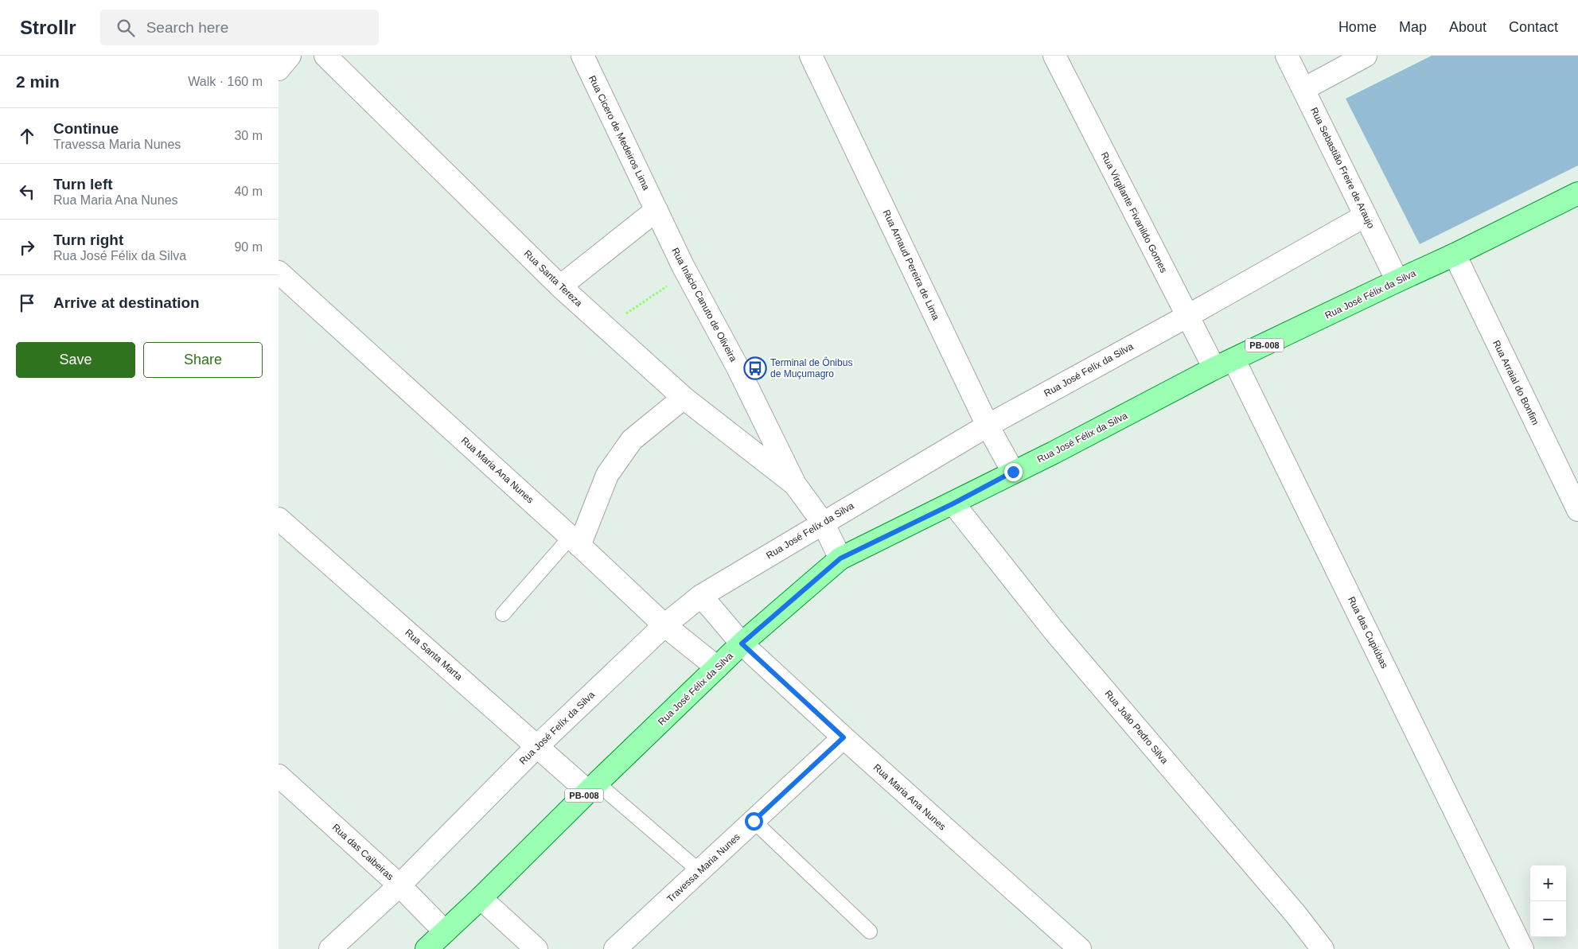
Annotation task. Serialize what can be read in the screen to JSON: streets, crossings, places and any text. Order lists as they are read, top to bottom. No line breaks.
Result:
{"streets":{"main road":["Rua José Félix da Silva","PB-008"],"street":["Rua Cicero de Medeiros Lima","Rua Sebastião Freire de Araujo","Rua Virgilante Fivanildo Gomes","Rua Arnaud Pereira de Lima","Rua Santa Tereza","Rua Inácio Canuto de Oliveira","Rua José Felíx da Silva","Rua Arraial do Bonfim","Rua Maria Ana Nunes","Rua das Cupiúbas","Rua Santa Marta","Rua João Pedro Silva","Rua das Caibeiras","Travessa Maria Nunes"]},"crossings":[["Rua Cicero de Medeiros Lima","Rua Inácio Canuto de Oliveira"],["Rua Sebastião Freire de Araujo","Rua José Félix da Silva"],["Rua Sebastião Freire de Araujo","Rua José Felíx da Silva"],["Rua Virgilante Fivanildo Gomes","Rua José Félix da Silva"],["Rua Virgilante Fivanildo Gomes","Rua José Felíx da Silva"],["Rua Arnaud Pereira de Lima","Rua José Félix da Silva"],["Rua Arnaud Pereira de Lima","Rua José Felíx da Silva"],["Rua Santa Tereza","Rua Inácio Canuto de Oliveira"],["Rua José Félix da Silva","Rua Inácio Canuto de Oliveira"],["Rua José Félix da Silva","Rua Arraial do Bonfim"],["Rua José Félix da Silva","Rua Maria Ana Nunes"],["Rua José Félix da Silva","Rua das Cupiúbas"],["Rua José Félix da Silva","Rua Santa Marta"],["Rua José Félix da Silva","Rua João Pedro Silva"],["Rua José Félix da Silva","Rua das Caibeiras"],["Rua Inácio Canuto de Oliveira","Rua José Felíx da Silva"],["Rua José Felíx da Silva","Rua Maria Ana Nunes"],["Rua José Felíx da Silva","Rua Santa Marta"],["Rua José Felíx da Silva","Rua das Caibeiras"],["Rua Maria Ana Nunes","Travessa Maria Nunes"]],"places":{"bus stop":["Terminal de Ônibus de Muçumagro"]},"page":{"header":"Strollr","search":"Search here","nav":["Home","Map","About","Contact"],"heading":["2 min","Walk · 160 m"],"list":[["Continue","Travessa Maria Nunes","30 m"],["Turn left","Rua Maria Ana Nunes","40 m"],["Turn right","Rua José Félix da Silva","90 m"],"Arrive at destination"],"buttons":["Save","Share"],"map_buttons":["+","−"]}}
